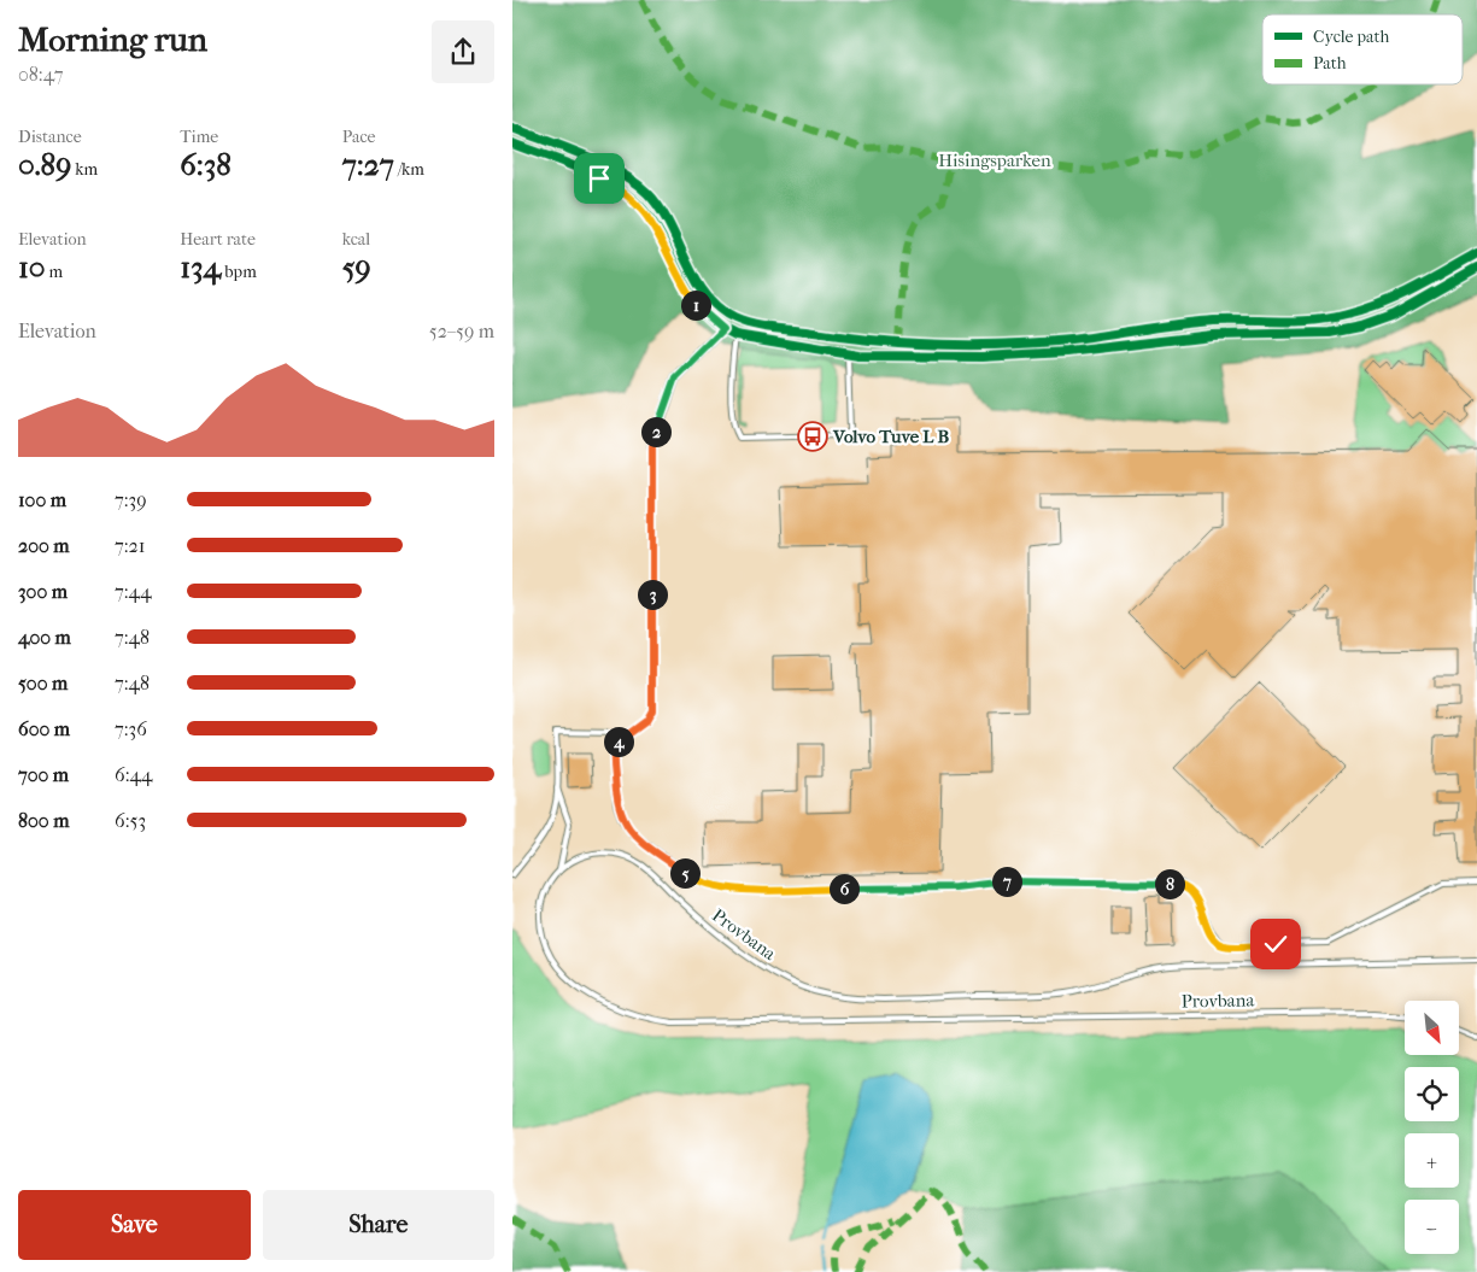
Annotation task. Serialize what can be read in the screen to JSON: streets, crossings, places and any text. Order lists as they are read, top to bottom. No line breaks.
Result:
{"streets":{"lane":["Provbana"]},"parks":["Hisingsparken"],"places":{"bus stop":["Volvo Tuve L B"]},"legend":["Cycle path","Path"],"north":"bottom right","page":{"heading":["Morning run","08:47"],"stats":[["Distance","0.89 km"],["Time","6:38"],["Pace","7:27 /km"],["Elevation","10 m"],["Heart rate","134 bpm"],["kcal","59"]],"pins":["1","2","3","4","5","7","8","6"],"chart":["Elevation","52–59 m"],"list":[{"name":"100 m","note":"7:39"},{"name":"200 m","note":"7:21"},{"name":"300 m","note":"7:44"},{"name":"400 m","note":"7:48"},{"name":"500 m","note":"7:48"},{"name":"600 m","note":"7:36"},{"name":"700 m","note":"6:44"},{"name":"800 m","note":"6:53"}],"map_buttons":["+","−"],"buttons":["Save","Share"]}}
